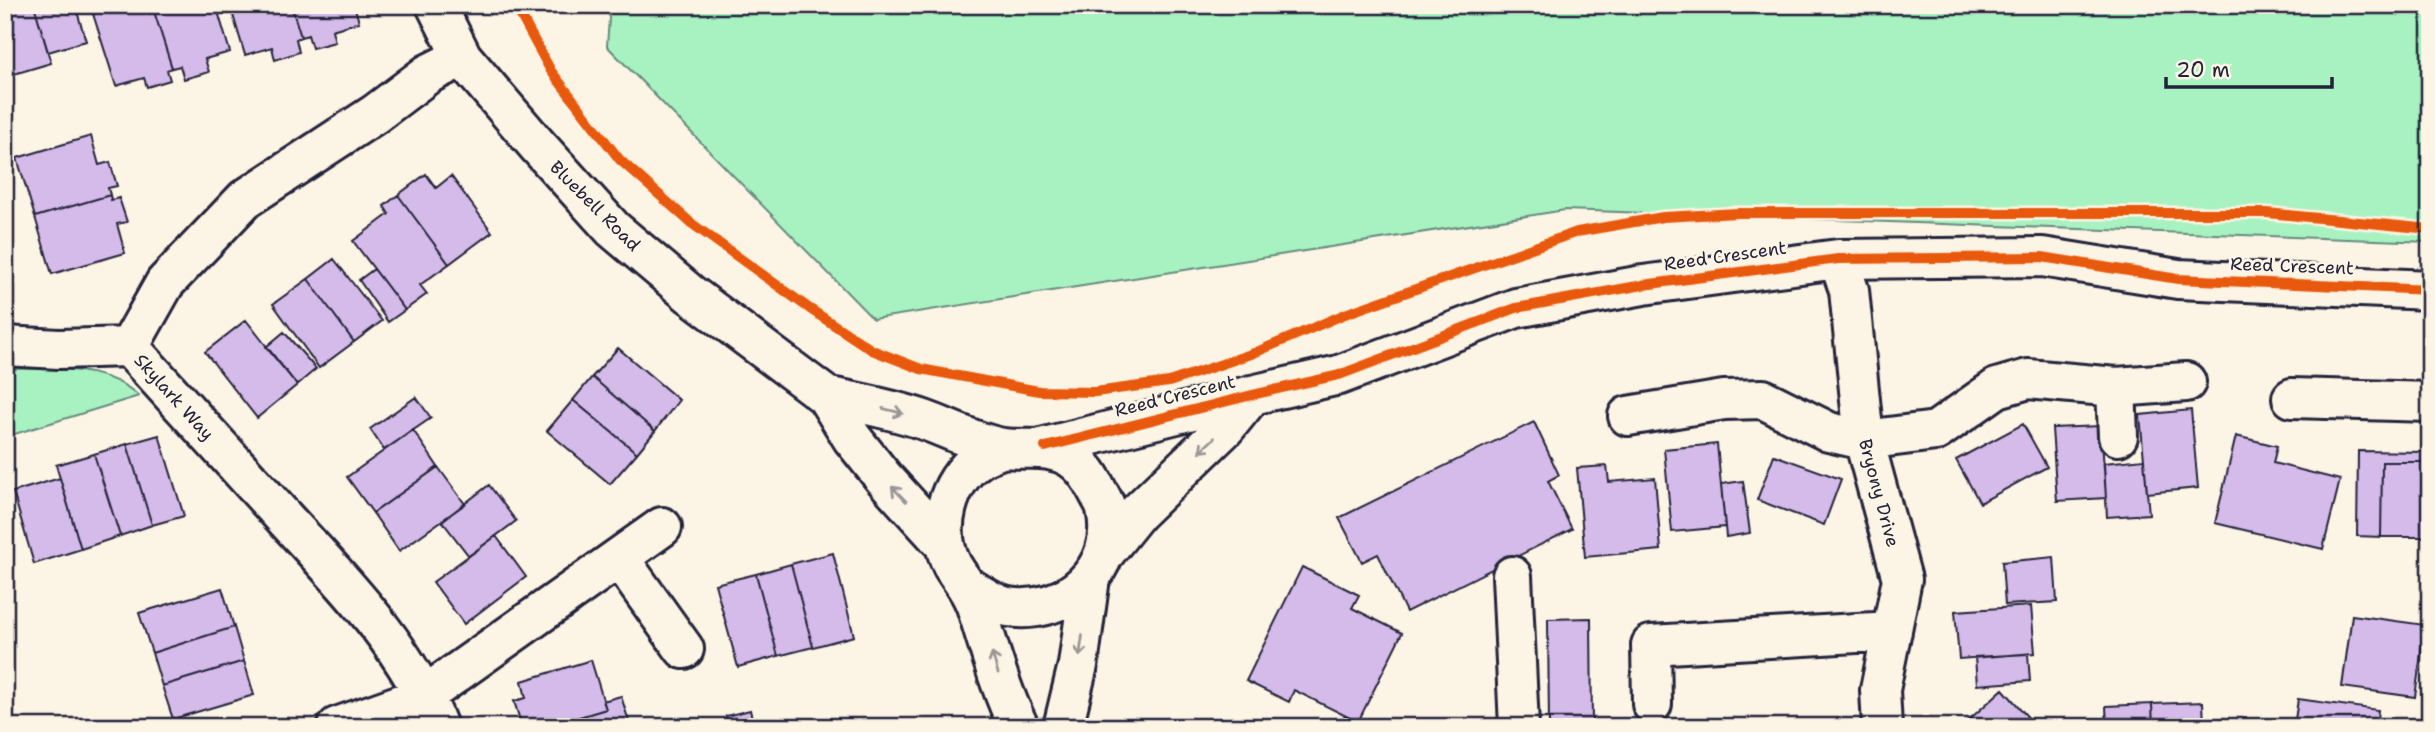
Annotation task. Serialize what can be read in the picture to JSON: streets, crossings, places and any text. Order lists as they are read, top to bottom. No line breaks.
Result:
{"streets":{"street":["Bluebell Road","Reed Crescent","Skylark Way","Bryony Drive"]},"crossings":[["Bluebell Road","Reed Crescent"],["Bluebell Road","Skylark Way"],["Reed Crescent","Bryony Drive"]],"scale_bar":"20 m"}
